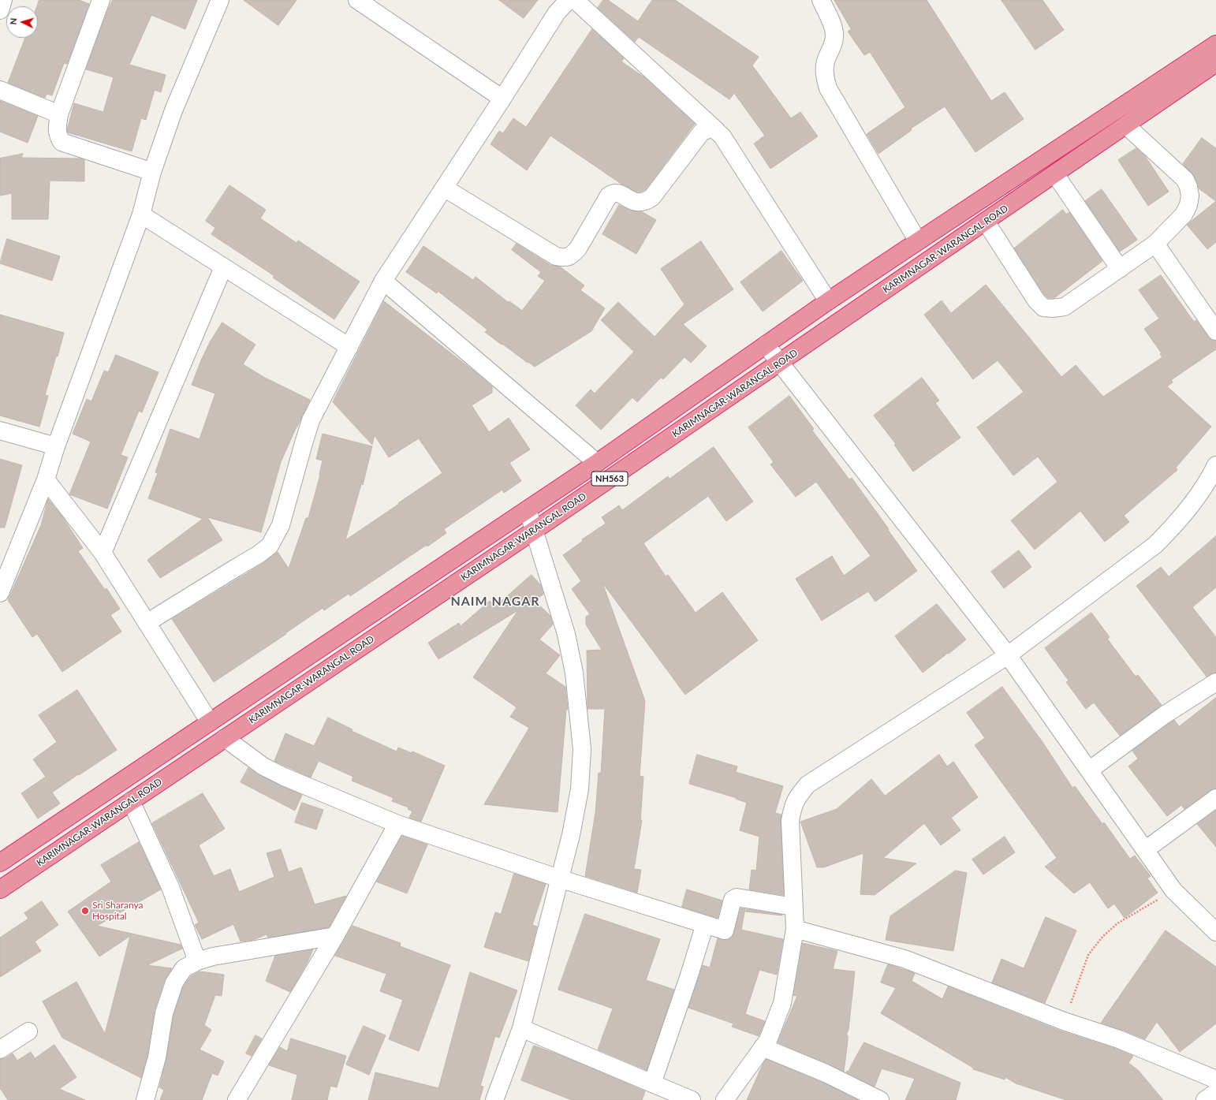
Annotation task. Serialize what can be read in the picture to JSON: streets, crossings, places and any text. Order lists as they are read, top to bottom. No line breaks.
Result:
{"streets":{"highway":["KARIMNAGAR-WARANGAL ROAD","NH563"]},"districts":["NAIM NAGAR"],"places":["Sri Sharanya Hospital"],"north":"left"}
